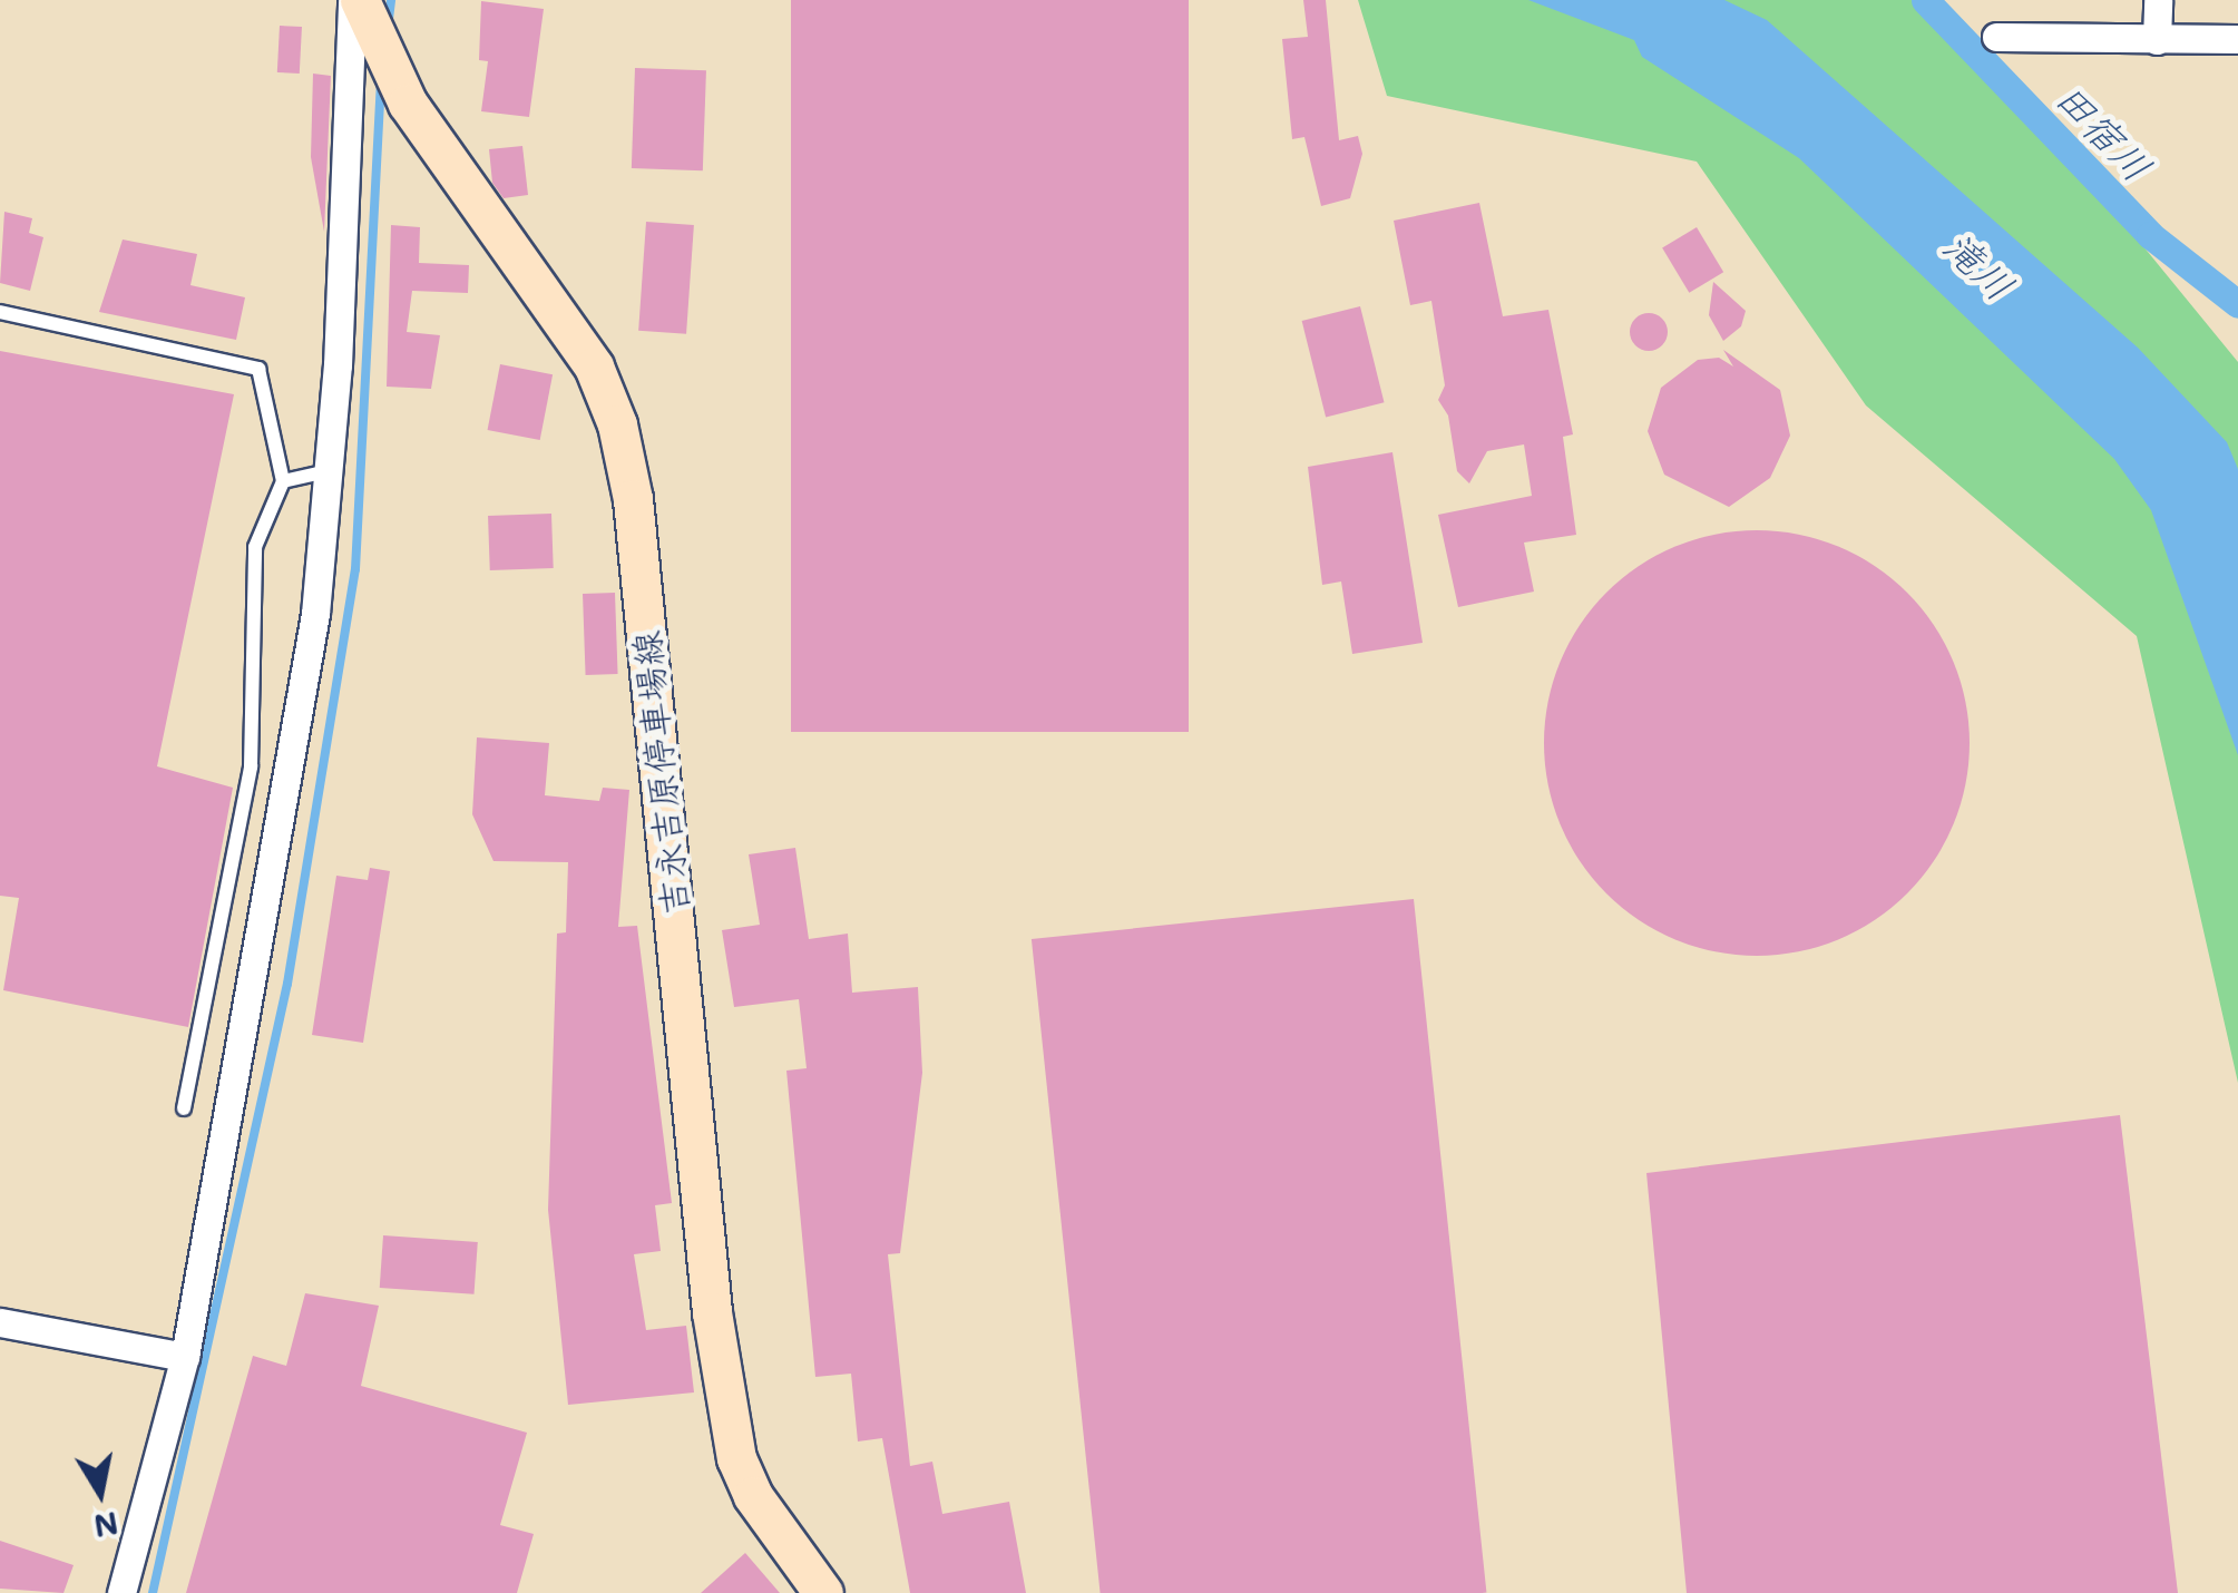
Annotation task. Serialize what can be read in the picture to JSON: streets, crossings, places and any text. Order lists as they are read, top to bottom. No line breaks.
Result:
{"streets":{"main road":["吉永吉原停車場線"]},"water":["田宿川","滝川"],"north":"bottom"}
